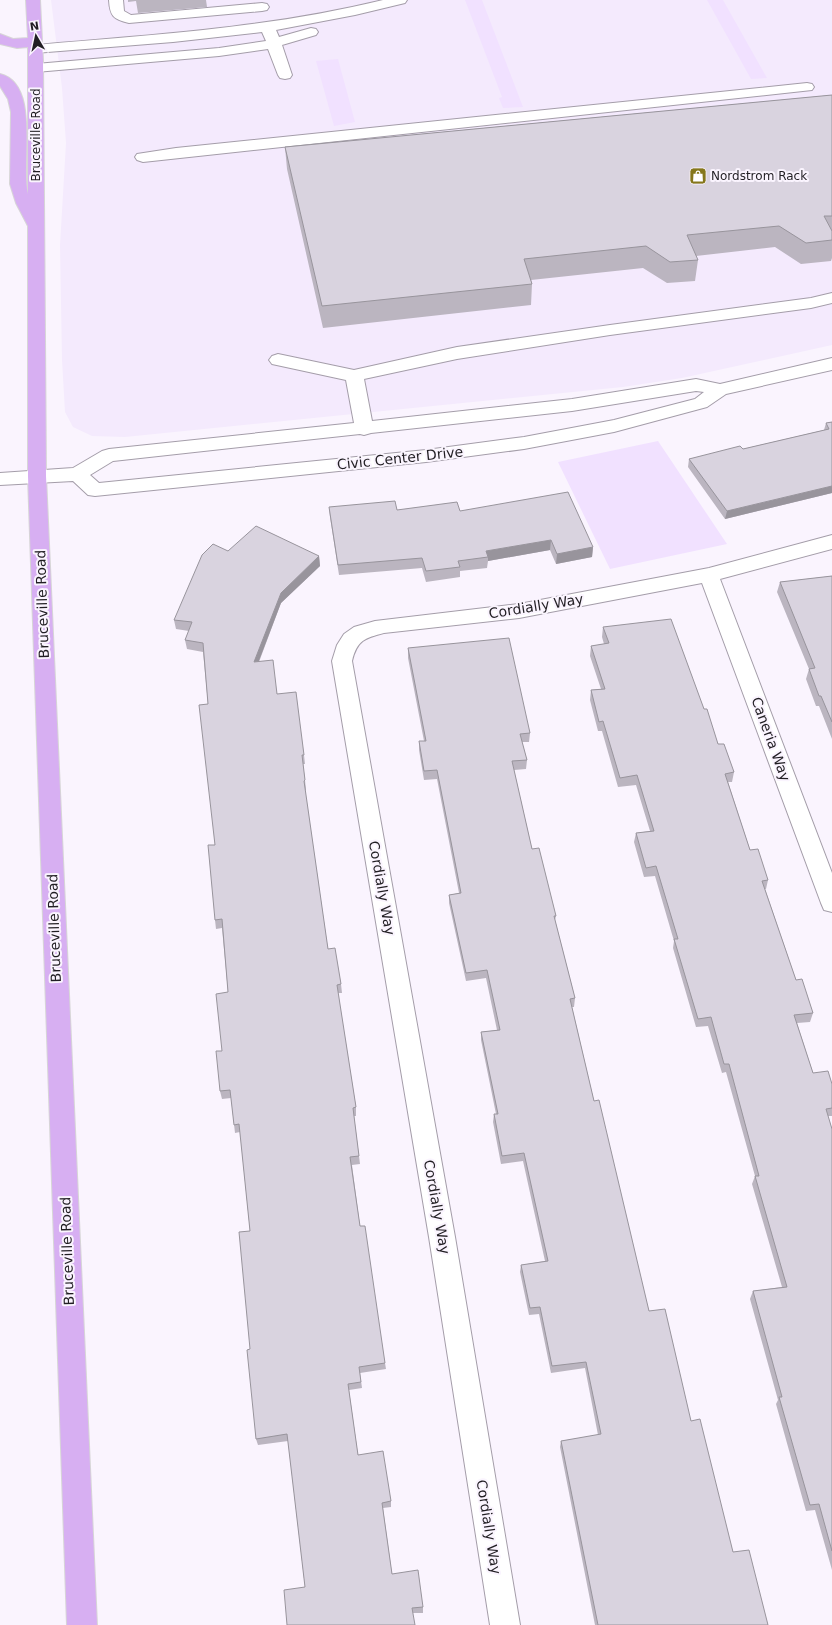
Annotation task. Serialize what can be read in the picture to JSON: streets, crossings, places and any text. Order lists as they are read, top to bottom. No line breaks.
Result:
{"streets":{"main road":["Bruceville Road"],"street":["Civic Center Drive","Cordially Way","Caneria Way"]},"crossings":[["Bruceville Road","Civic Center Drive"],["Cordially Way","Caneria Way"]],"places":{"shop":["Nordstrom Rack"]},"north":"top"}
